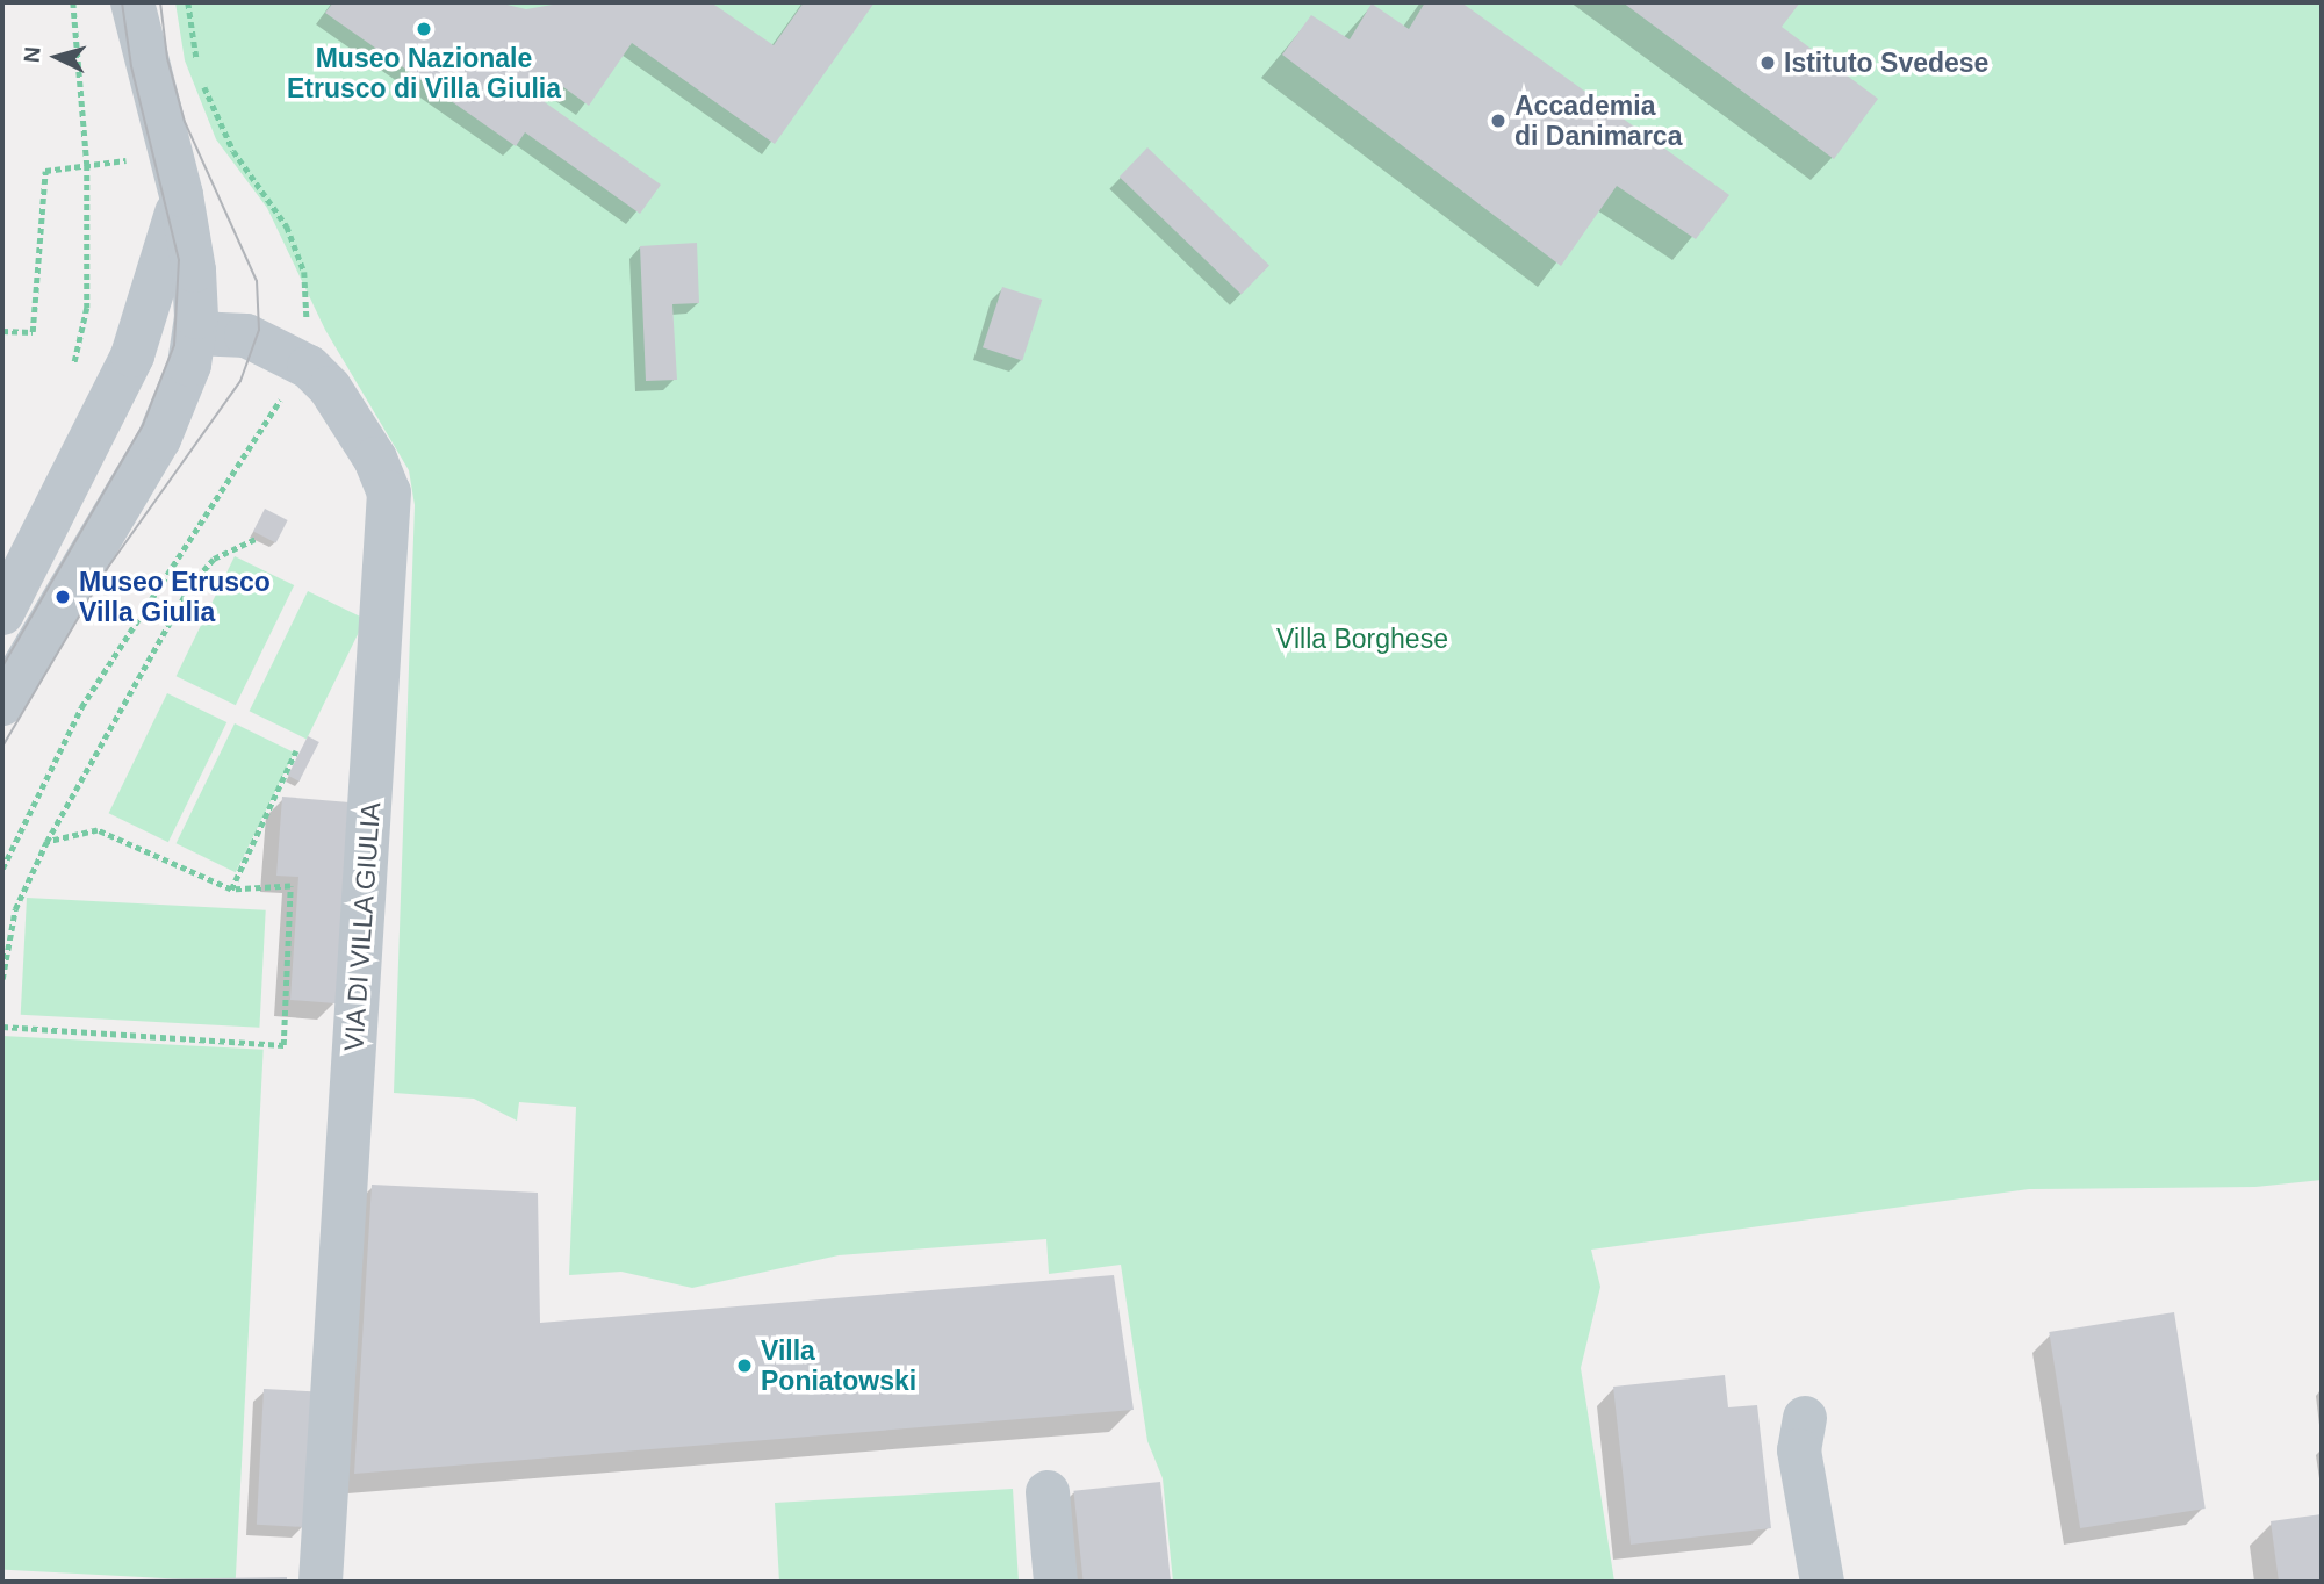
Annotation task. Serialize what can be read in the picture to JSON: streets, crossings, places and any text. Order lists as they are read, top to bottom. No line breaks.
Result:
{"streets":{"street":["VIA DI VILLA GIULIA"]},"parks":["Villa Borghese"],"places":["Museo Nazionale Etrusco di Villa Giulia","Istituto Svedese","Accademia di Danimarca","Museo Etrusco Villa Giulia","Villa Poniatowski"],"north":"left"}
